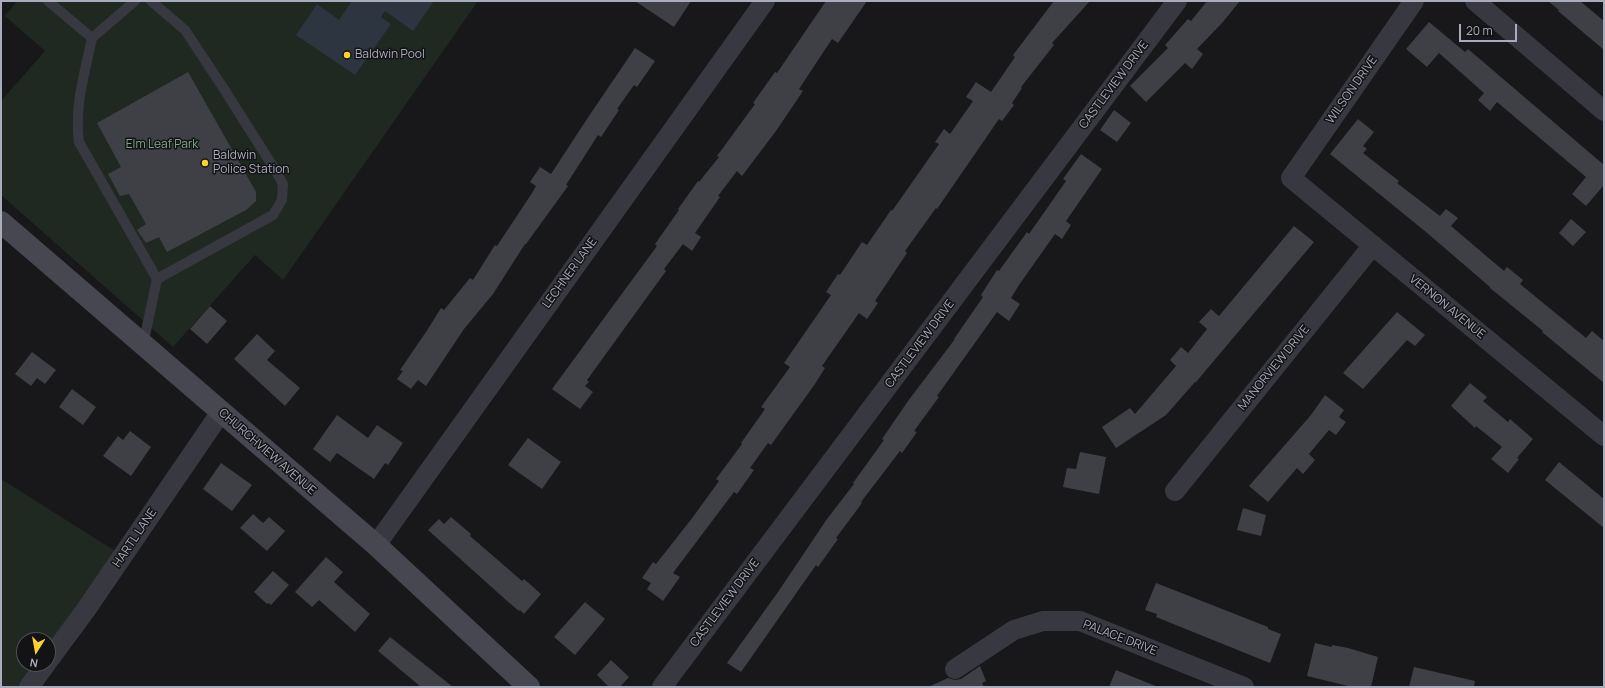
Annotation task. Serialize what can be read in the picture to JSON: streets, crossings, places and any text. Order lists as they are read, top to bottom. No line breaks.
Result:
{"streets":{"street":["CASTLEVIEW DRIVE","WILSON DRIVE","LECHNER LANE","VERNON AVENUE","MANORVIEW DRIVE","CHURCHVIEW AVENUE","HARTL LANE","PALACE DRIVE"]},"crossings":[["WILSON DRIVE","VERNON AVENUE"],["LECHNER LANE","CHURCHVIEW AVENUE"],["VERNON AVENUE","MANORVIEW DRIVE"],["CHURCHVIEW AVENUE","HARTL LANE"]],"parks":["Elm Leaf Park"],"places":["Baldwin Pool","Baldwin Police Station"],"scale_bar":"20 m","north":"bottom"}
